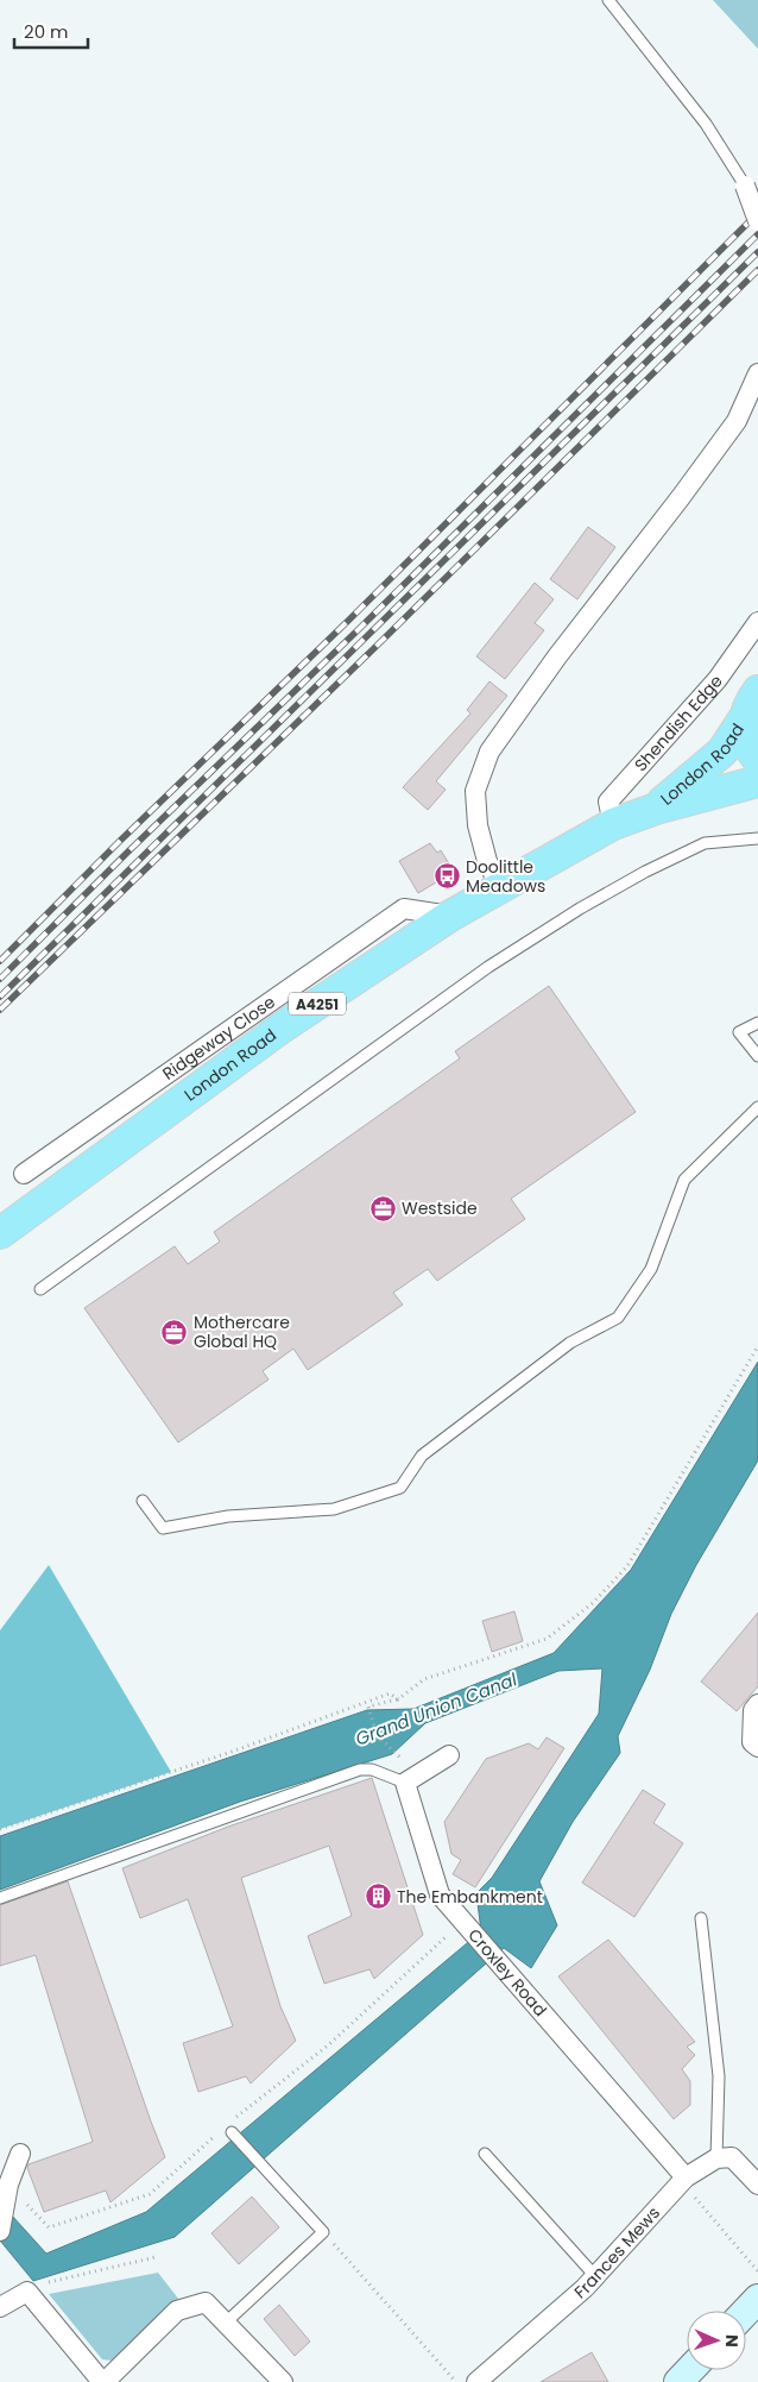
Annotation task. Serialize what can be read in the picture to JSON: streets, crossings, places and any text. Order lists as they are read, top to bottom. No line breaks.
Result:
{"streets":{"main road":["London Road","A4251"],"street":["Shendish Edge","Ridgeway Close","Croxley Road","Frances Mews"]},"crossings":[["Shendish Edge","London Road"],["London Road","A4251"],["London Road","Ridgeway Close"],["Croxley Road","Frances Mews"]],"water":["Grand Union Canal"],"places":{"bus stop":["Doolittle Meadows"],"office":["Westside","Mothercare Global HQ"],"building":["The Embankment"]},"scale_bar":"20 m","north":"right"}
